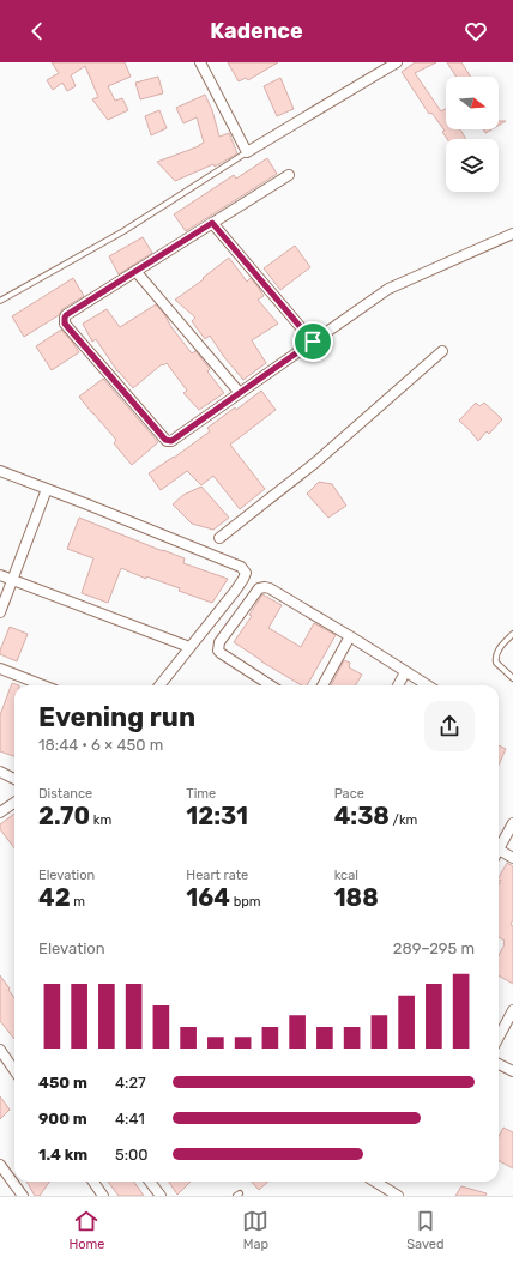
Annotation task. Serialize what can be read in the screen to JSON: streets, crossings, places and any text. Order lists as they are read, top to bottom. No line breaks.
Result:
{"north":"right","page":{"header":"Kadence","heading":["Evening run","18:44 · 6 × 450 m"],"stats":[["Distance","2.70 km"],["Time","12:31"],["Pace","4:38 /km"],["Elevation","42 m"],["Heart rate","164 bpm"],["kcal","188"]],"chart":["Elevation","289–295 m"],"list":[{"name":"450 m","note":"4:27"},{"name":"900 m","note":"4:41"},{"name":"1.4 km","note":"5:00"}],"tabs":["Home","Map","Saved"]}}
